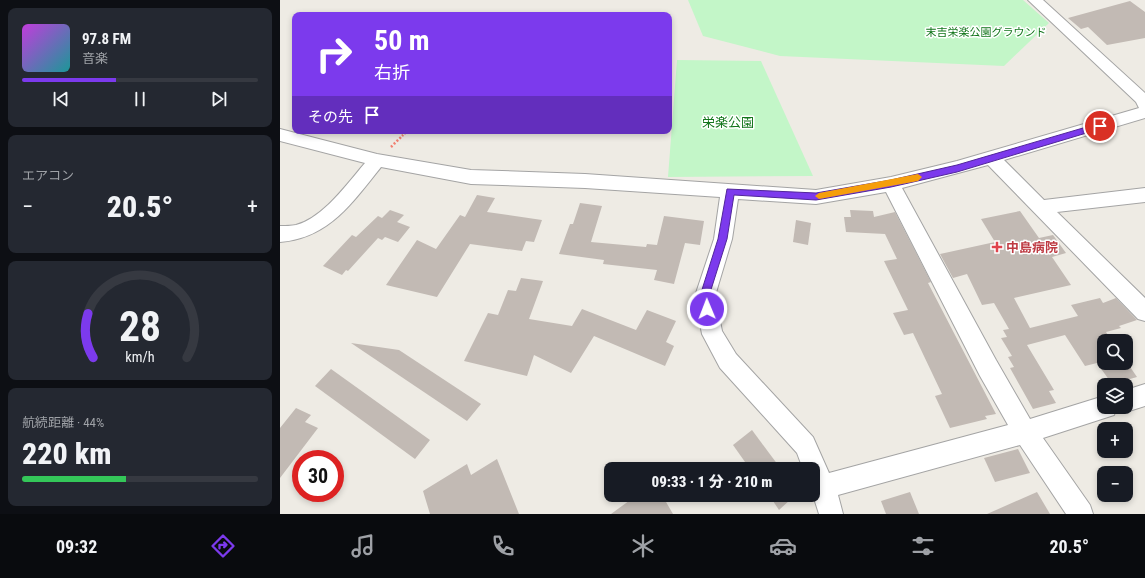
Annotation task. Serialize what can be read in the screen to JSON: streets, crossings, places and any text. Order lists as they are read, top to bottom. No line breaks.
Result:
{"parks":["末吉栄楽公園グラウンド","栄楽公園"],"places":{"health":["中島病院"]},"page":{"turn":["50 m","右折"],"song":["97.8 FM","音楽"],"then":"その先","tile":["エアコン",["航続距離 · 44%","220 km"]],"heat":["−","20.5°","+"],"map_buttons":["+","−"],"limit":"30","trip":"09:33 · 1 分 · 210 m","tabs":["09:32","20.5°"],"gauge":["28","km/h"]}}
